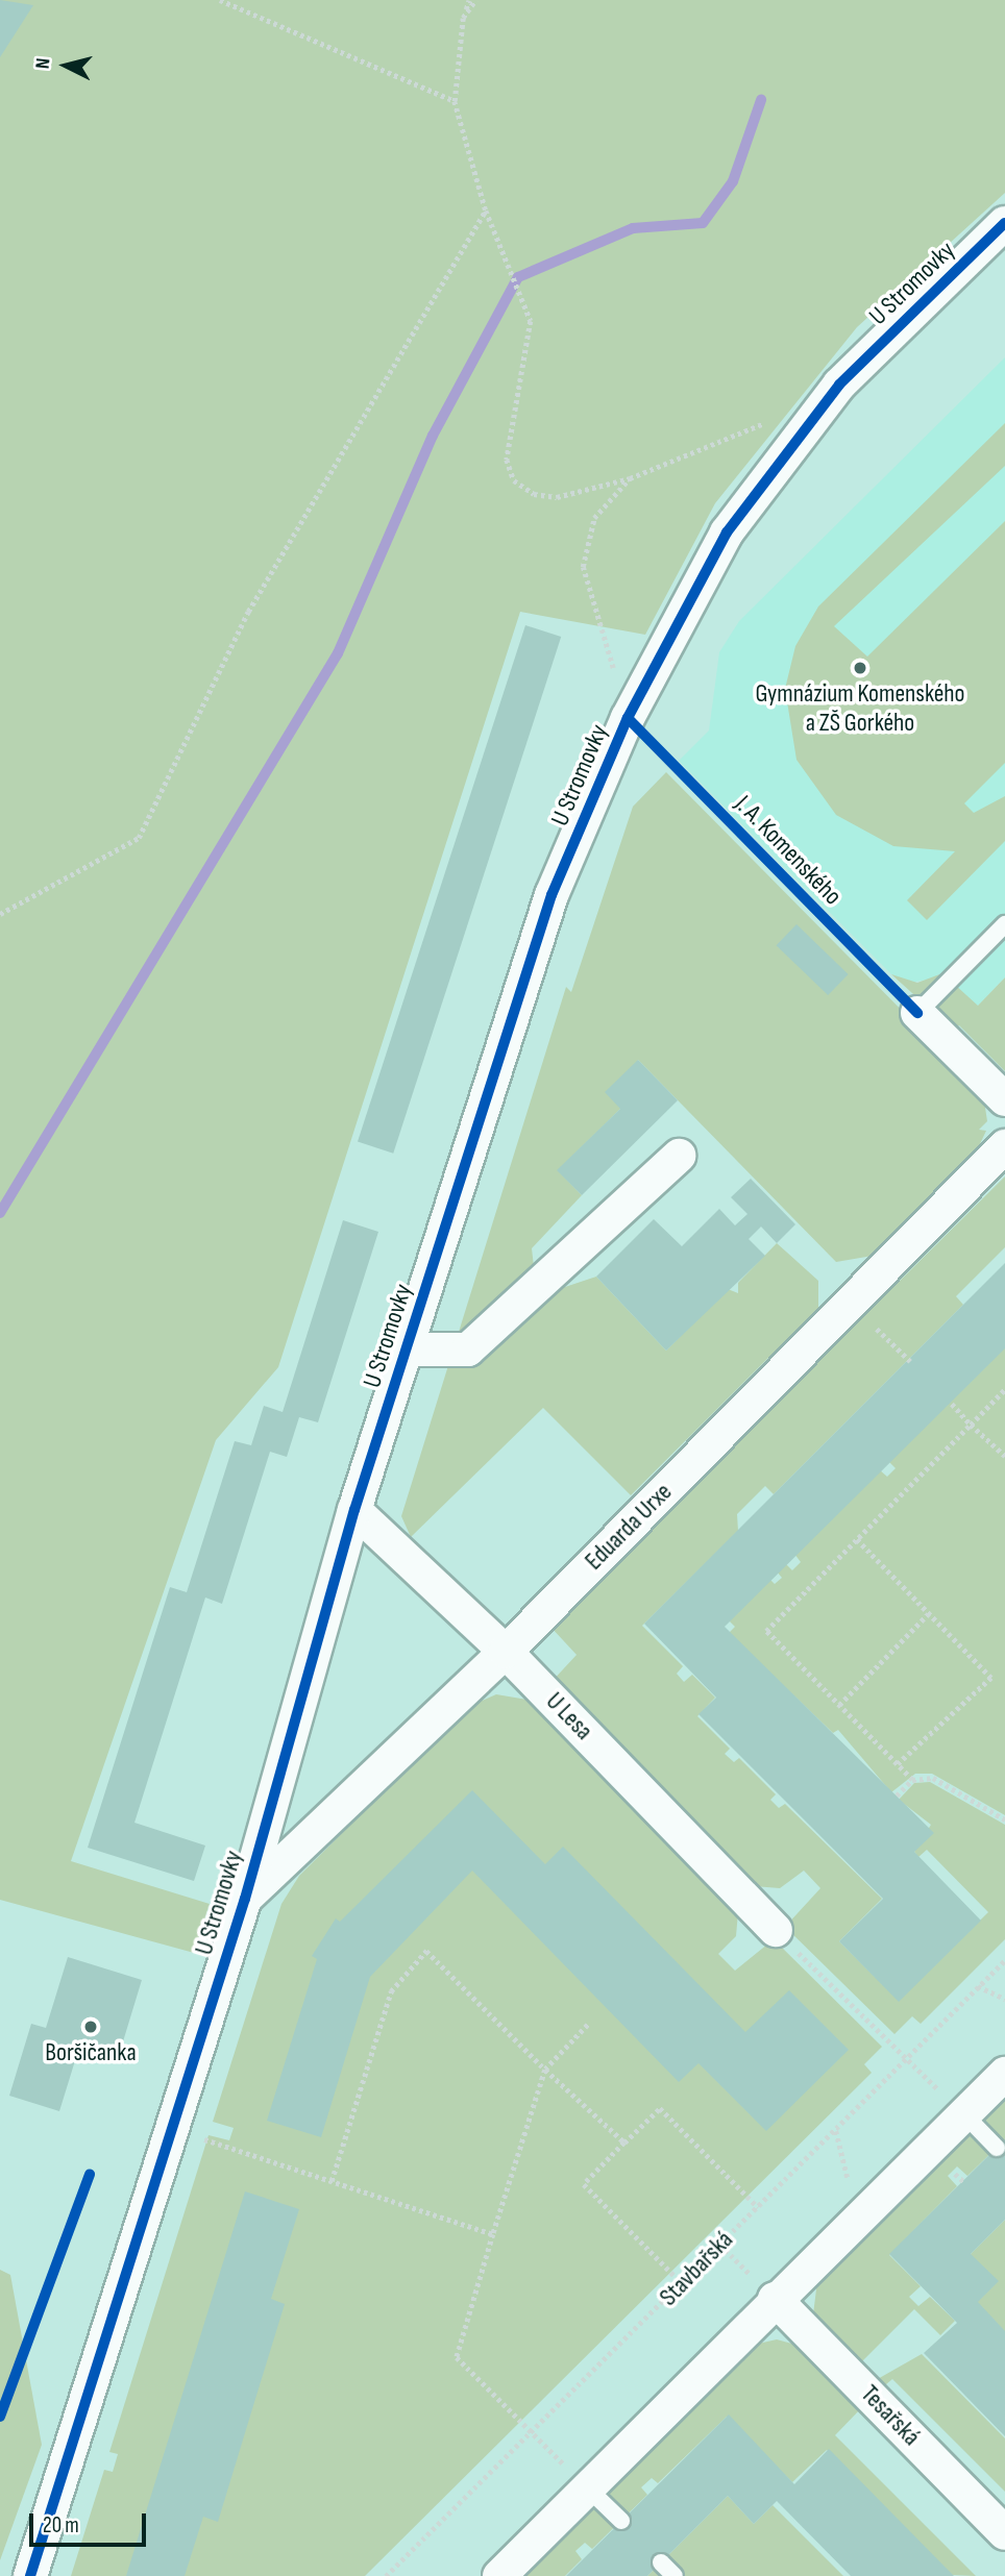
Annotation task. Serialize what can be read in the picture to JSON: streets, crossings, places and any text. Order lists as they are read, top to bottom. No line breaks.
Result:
{"streets":{"street":["U Stromovky","Eduarda Urxe","U Lesa","Tesařská"],"path":["Stavbařská"],"cycle path":["J. A. Komenského"]},"crossings":[["U Stromovky","Eduarda Urxe"],["U Stromovky","U Lesa"],["Eduarda Urxe","U Lesa"]],"places":["Gymnázium Komenského a ZŠ Gorkého","Boršičanka"],"scale_bar":"20 m","north":"left"}
